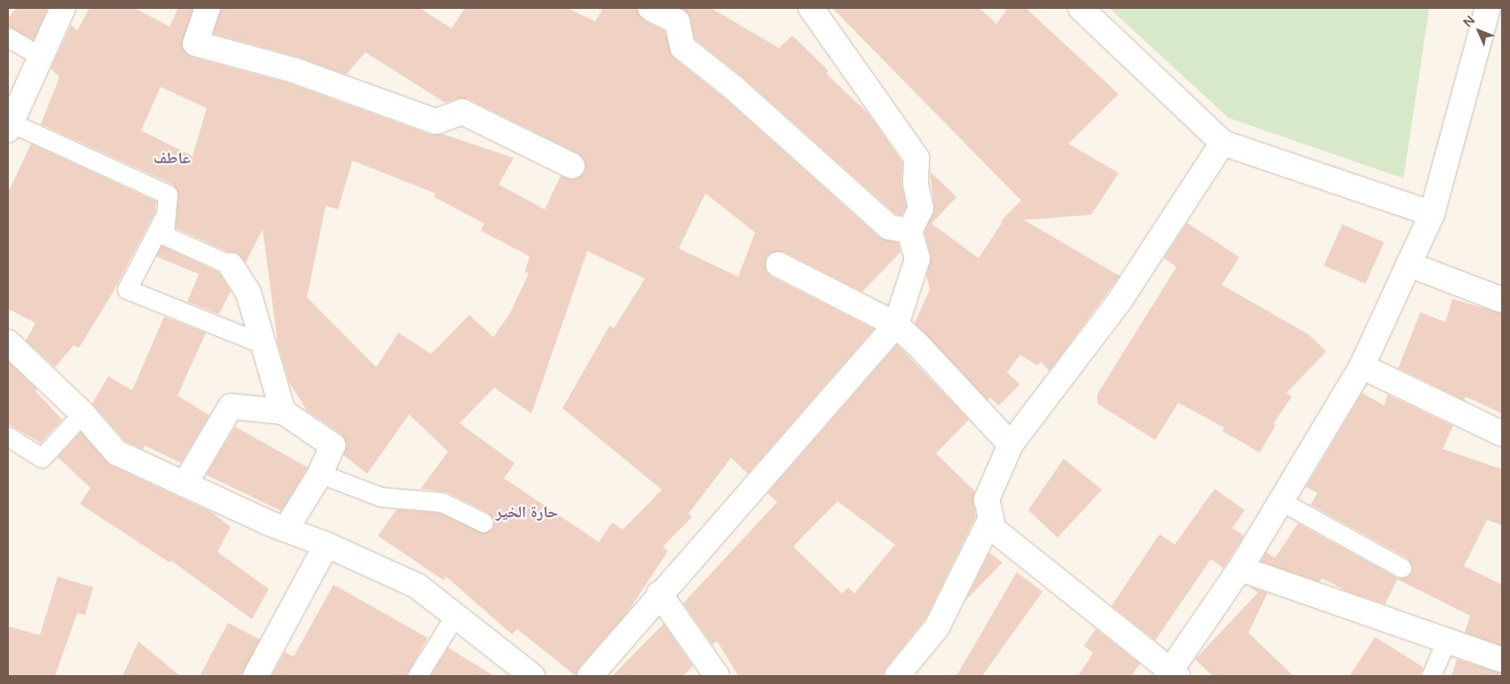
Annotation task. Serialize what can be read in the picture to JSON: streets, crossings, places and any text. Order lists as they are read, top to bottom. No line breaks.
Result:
{"districts":["عاطف","حارة الخير"],"north":"top left"}
